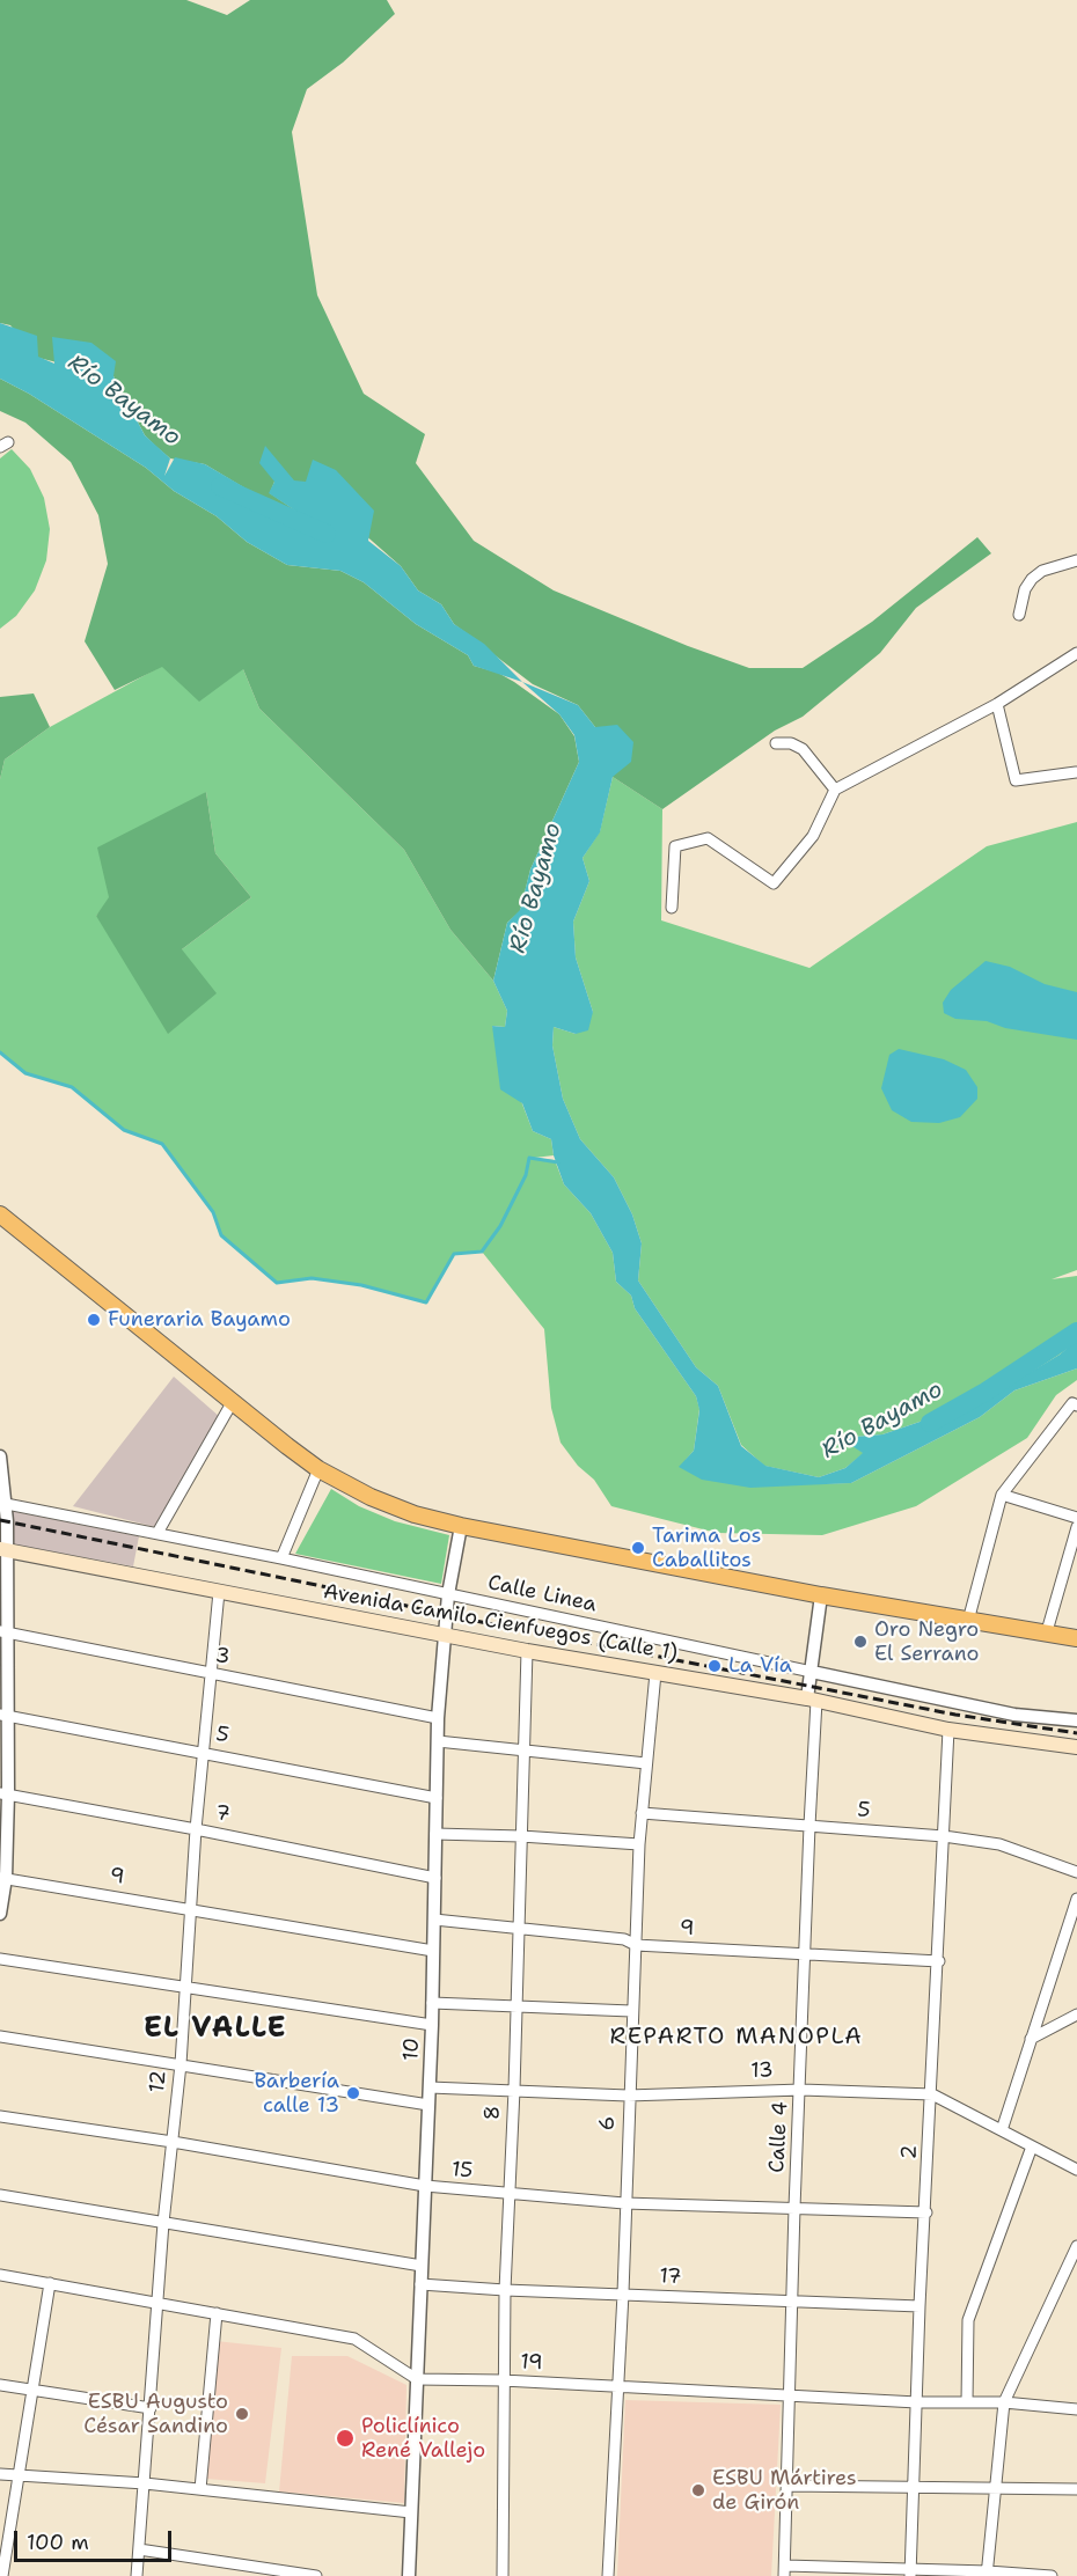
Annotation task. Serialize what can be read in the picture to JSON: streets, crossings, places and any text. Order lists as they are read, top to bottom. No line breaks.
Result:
{"streets":{"main road":["Avenida Camilo Cienfuegos (Calle 1)"],"street":["Calle Linea","3","5","7","9","10","13","12","8","6","Calle 4","2","15","17","19"]},"crossings":[["Calle Linea","10"],["Calle Linea","Calle 4"],["Avenida Camilo Cienfuegos (Calle 1)","10"],["Avenida Camilo Cienfuegos (Calle 1)","12"],["Avenida Camilo Cienfuegos (Calle 1)","8"],["Avenida Camilo Cienfuegos (Calle 1)","6"],["Avenida Camilo Cienfuegos (Calle 1)","Calle 4"],["Avenida Camilo Cienfuegos (Calle 1)","2"],["3","10"],["3","12"],["5","10"],["5","12"],["5","6"],["5","Calle 4"],["5","2"],["7","10"],["7","12"],["9","10"],["9","12"],["9","8"],["9","6"],["9","Calle 4"],["9","2"],["10","13"],["10","15"],["10","17"],["10","19"],["13","8"],["13","6"],["13","Calle 4"],["13","2"],["12","15"],["8","15"],["8","17"],["8","19"],["6","15"],["6","17"],["6","19"],["Calle 4","15"],["Calle 4","17"],["Calle 4","19"],["2","15"],["2","17"],["2","19"]],"districts":["EL VALLE","REPARTO MANOPLA"],"water":["Río Bayamo"],"places":["Funeraria Bayamo","Tarima Los Caballitos","Oro Negro El Serrano","La Vía","Barbería calle 13","ESBU Augusto César Sandino","Policlínico René Vallejo","ESBU Mártires de Girón"],"scale_bar":"100 m"}
